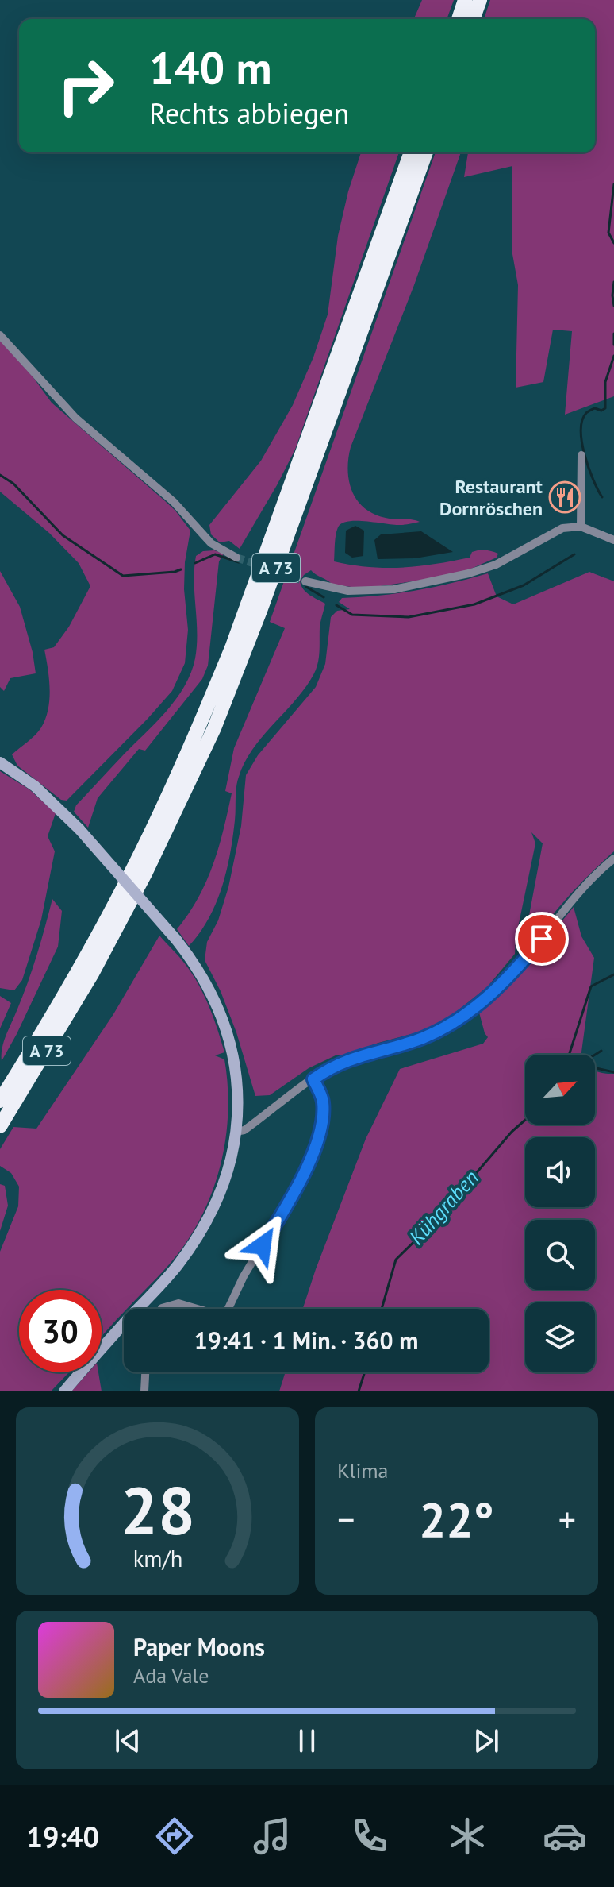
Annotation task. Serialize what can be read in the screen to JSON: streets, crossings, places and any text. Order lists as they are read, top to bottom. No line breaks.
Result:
{"streets":{"highway":["A 73"]},"water":["Kühgraben"],"places":{"restaurant":["Restaurant Dornröschen"]},"north":"top right","page":{"turn":["140 m","Rechts abbiegen"],"limit":"30","trip":"19:41 · 1 Min. · 360 m","tile":"Klima","heat":["−","22°","+"],"song":["Paper Moons","Ada Vale"],"tabs":"19:40","gauge":["28","km/h"]}}
